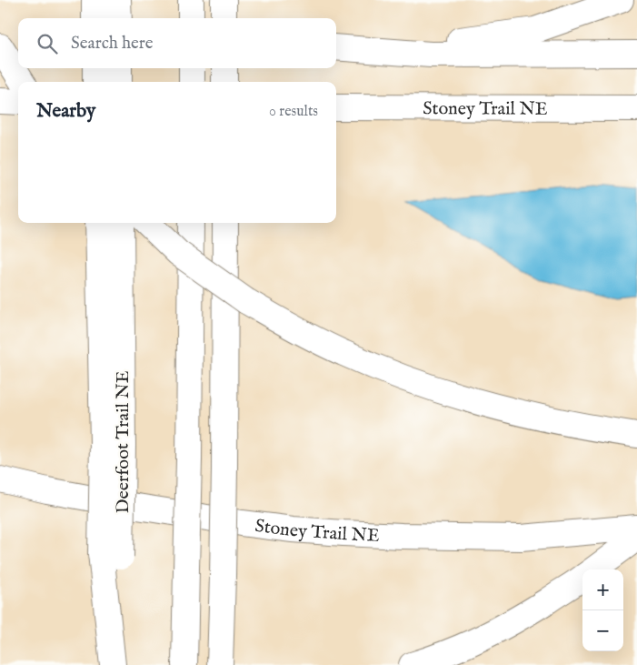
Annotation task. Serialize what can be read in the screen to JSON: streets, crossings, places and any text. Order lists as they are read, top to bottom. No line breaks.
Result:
{"streets":{"highway":["Stoney Trail NE","Deerfoot Trail NE"]},"page":{"search":"Search here","heading":["Nearby","0 results"],"map_buttons":["+","−"]}}
